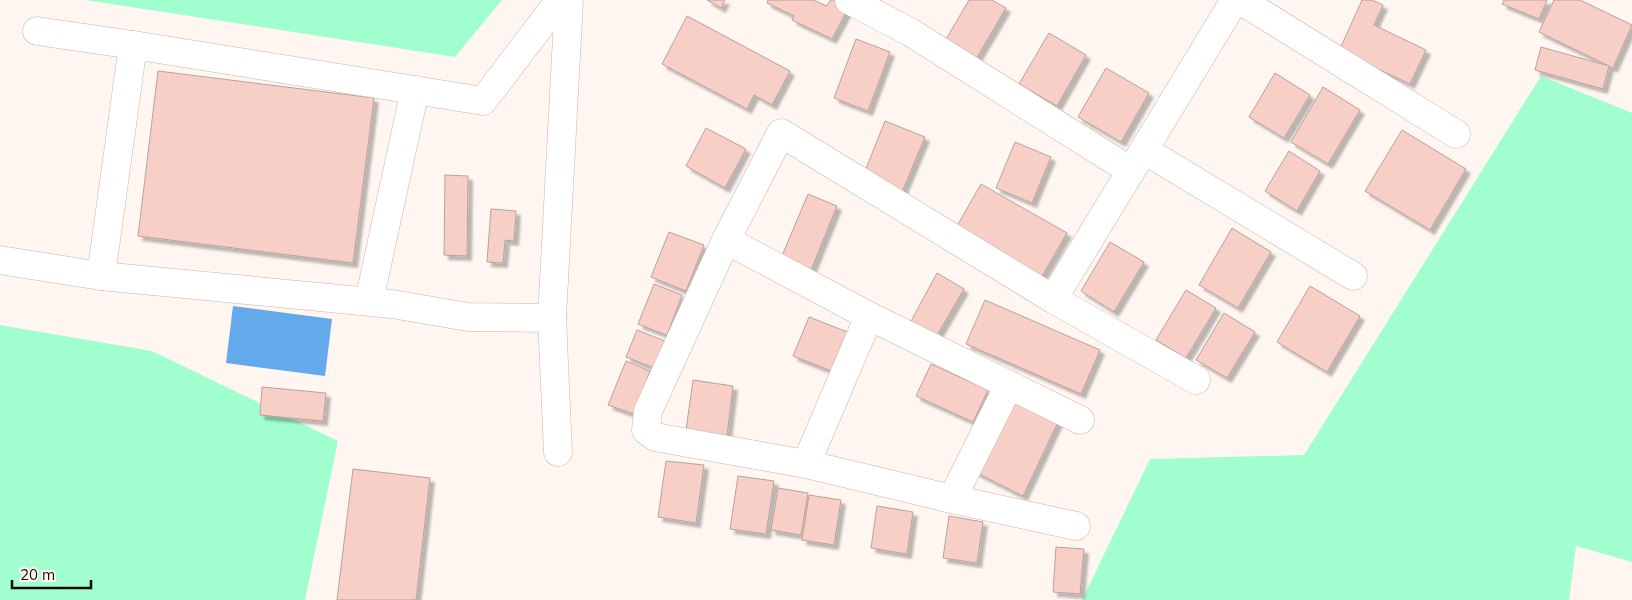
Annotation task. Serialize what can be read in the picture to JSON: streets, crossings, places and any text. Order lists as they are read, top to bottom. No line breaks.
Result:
{"scale_bar":"20 m"}
